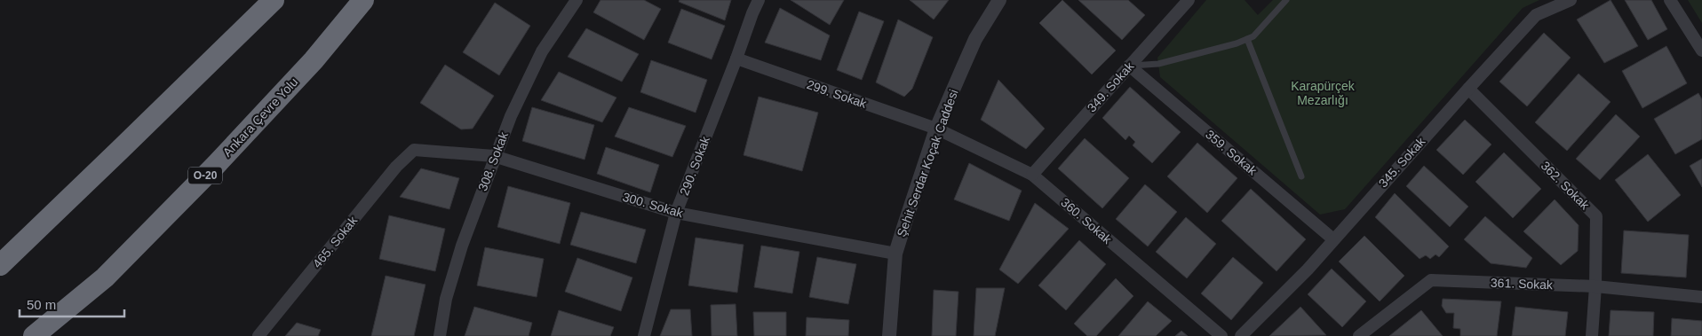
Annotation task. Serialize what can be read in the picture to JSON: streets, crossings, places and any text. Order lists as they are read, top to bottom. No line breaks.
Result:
{"streets":{"highway":["Ankara Çevre Yolu","O-20"],"street":["349. Sokak","299. Sokak","359. Sokak","308. Sokak","345. Sokak","Şehit Serdar Koçak Caddesi","290. Sokak","362. Sokak","300. Sokak","360. Sokak","465. Sokak","361. Sokak"]},"crossings":[["349. Sokak","359. Sokak"],["349. Sokak","360. Sokak"],["299. Sokak","Şehit Serdar Koçak Caddesi"],["299. Sokak","290. Sokak"],["299. Sokak","360. Sokak"],["359. Sokak","345. Sokak"],["308. Sokak","300. Sokak"],["345. Sokak","362. Sokak"],["Şehit Serdar Koçak Caddesi","300. Sokak"],["Şehit Serdar Koçak Caddesi","360. Sokak"],["290. Sokak","300. Sokak"],["362. Sokak","361. Sokak"],["300. Sokak","465. Sokak"]],"parks":["Karapürçek Mezarlığı"],"scale_bar":"50 m"}
